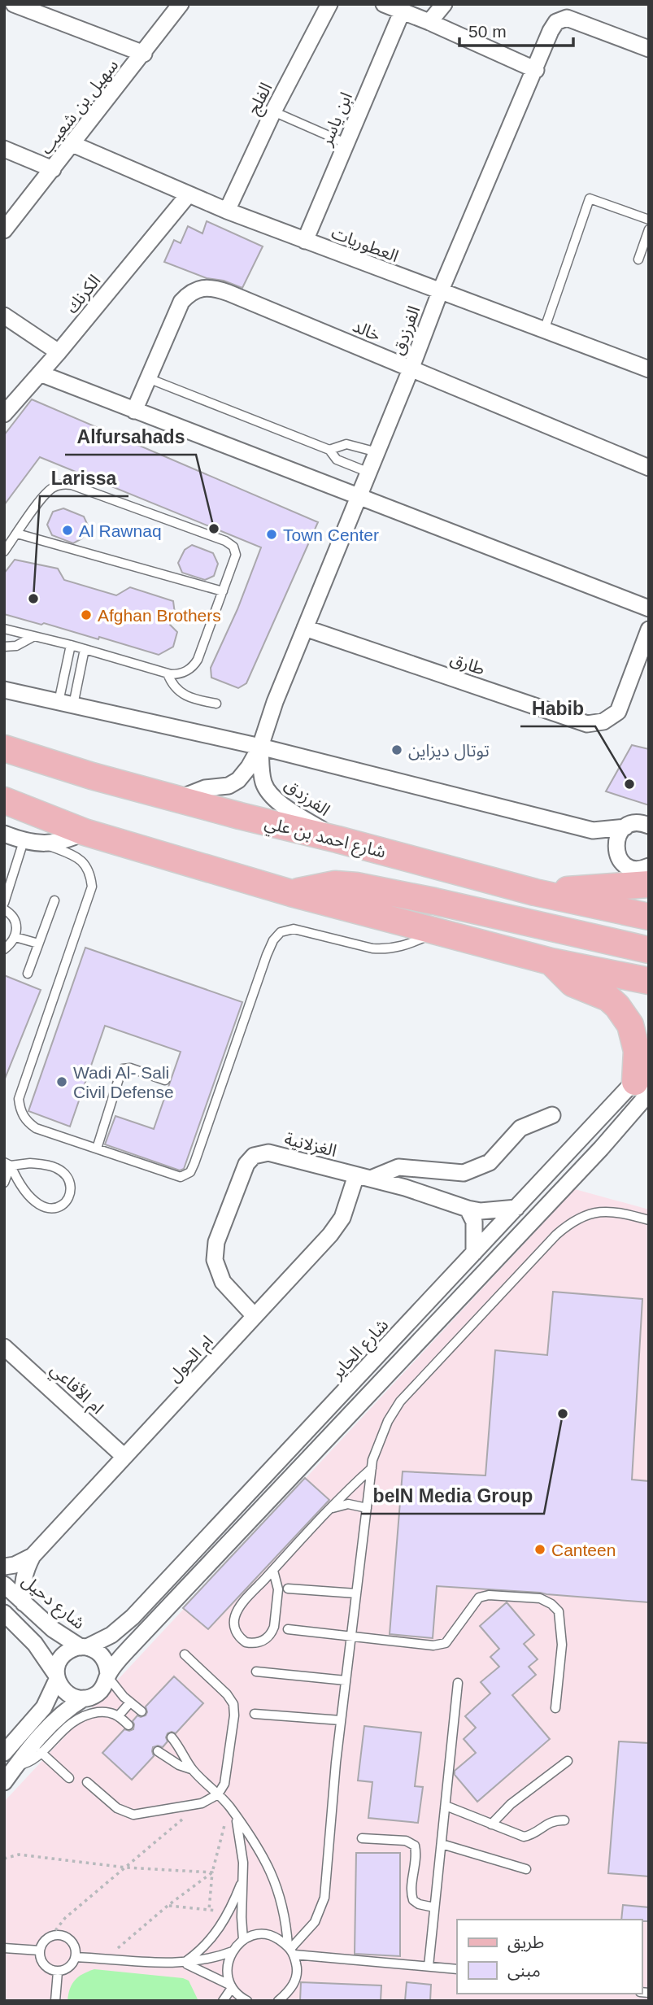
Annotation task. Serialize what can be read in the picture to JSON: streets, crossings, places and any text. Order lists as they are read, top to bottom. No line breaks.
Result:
{"streets":{"main road":["شارع احمد بن علي"],"street":["الفلج","سهيل بن شعيب","ابن ياسر","العطوريات","الكرنك","خالد","الفرزدق","طارق","الغزلانية","شارع الحاير","ام الحول","ام الأفاعي","شارع دحيل"]},"crossings":[["الفلج","العطوريات"],["سهيل بن شعيب","العطوريات"],["ابن ياسر","العطوريات"],["العطوريات","الكرنك"],["العطوريات","الفرزدق"],["خالد","الفرزدق"],["الفرزدق","طارق"],["الفرزدق","شارع احمد بن علي"],["الغزلانية","شارع الحاير"],["الغزلانية","ام الحول"],["شارع الحاير","شارع دحيل"],["ام الحول","ام الأفاعي"],["ام الحول","شارع دحيل"]],"places":["Alfursahads","Al Rawnaq","Town Center","Larissa","Afghan Brothers","توتال ديزاين","Habib","Wadi Al- Sali Civil Defense","beIN Media Group","Canteen"],"legend":["طريق","مبنى"],"scale_bar":"50 m"}
